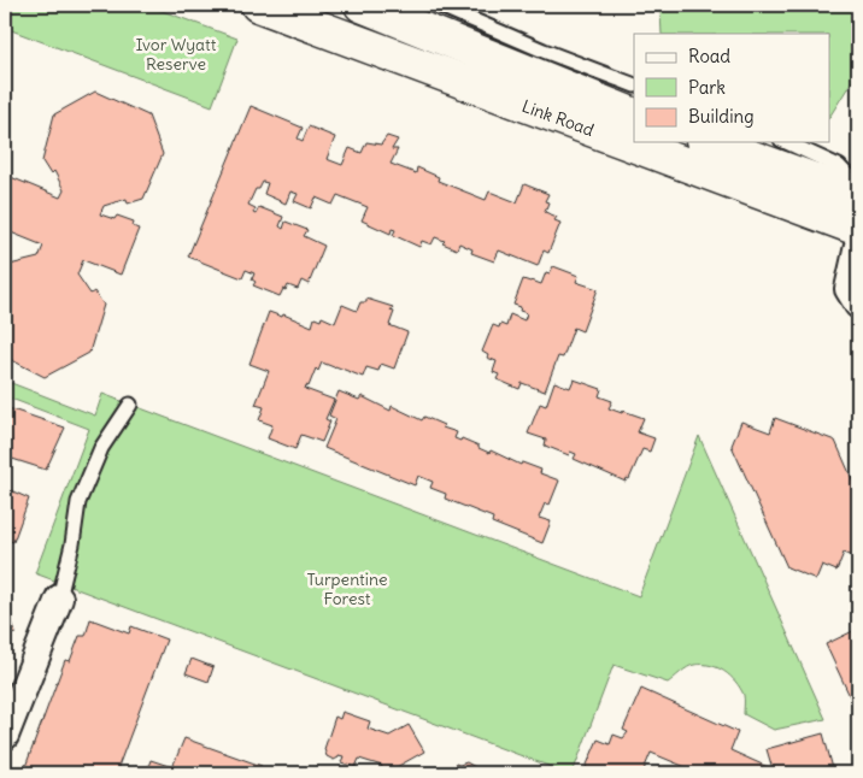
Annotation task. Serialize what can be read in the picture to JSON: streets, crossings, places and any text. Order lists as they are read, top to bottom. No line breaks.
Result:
{"streets":{"main road":["Link Road"]},"parks":["Ivor Wyatt Reserve","Turpentine Forest"],"legend":["Road","Park","Building"]}
